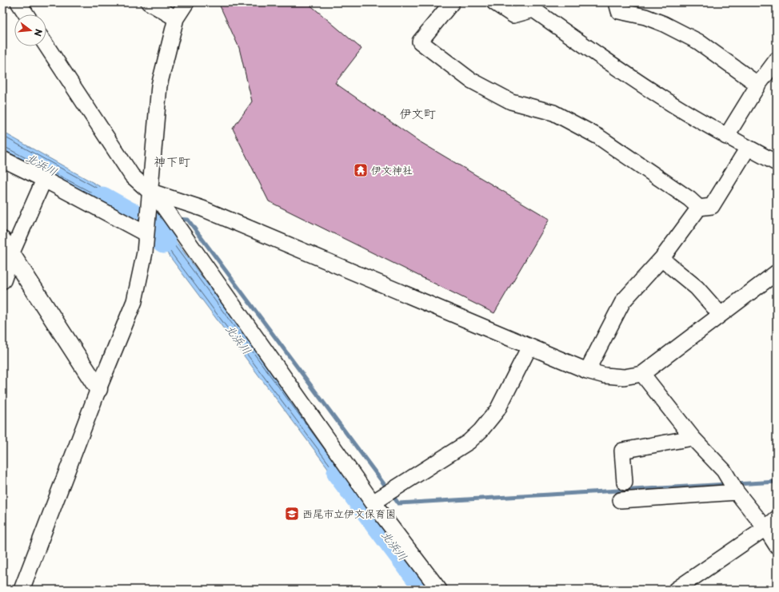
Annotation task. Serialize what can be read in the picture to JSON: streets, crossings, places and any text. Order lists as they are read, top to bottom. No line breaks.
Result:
{"districts":["伊文町","神下町"],"water":["北浜川"],"places":{"temple":["伊文神社"],"school or university":["西尾市立伊文保育園"]},"north":"right"}
